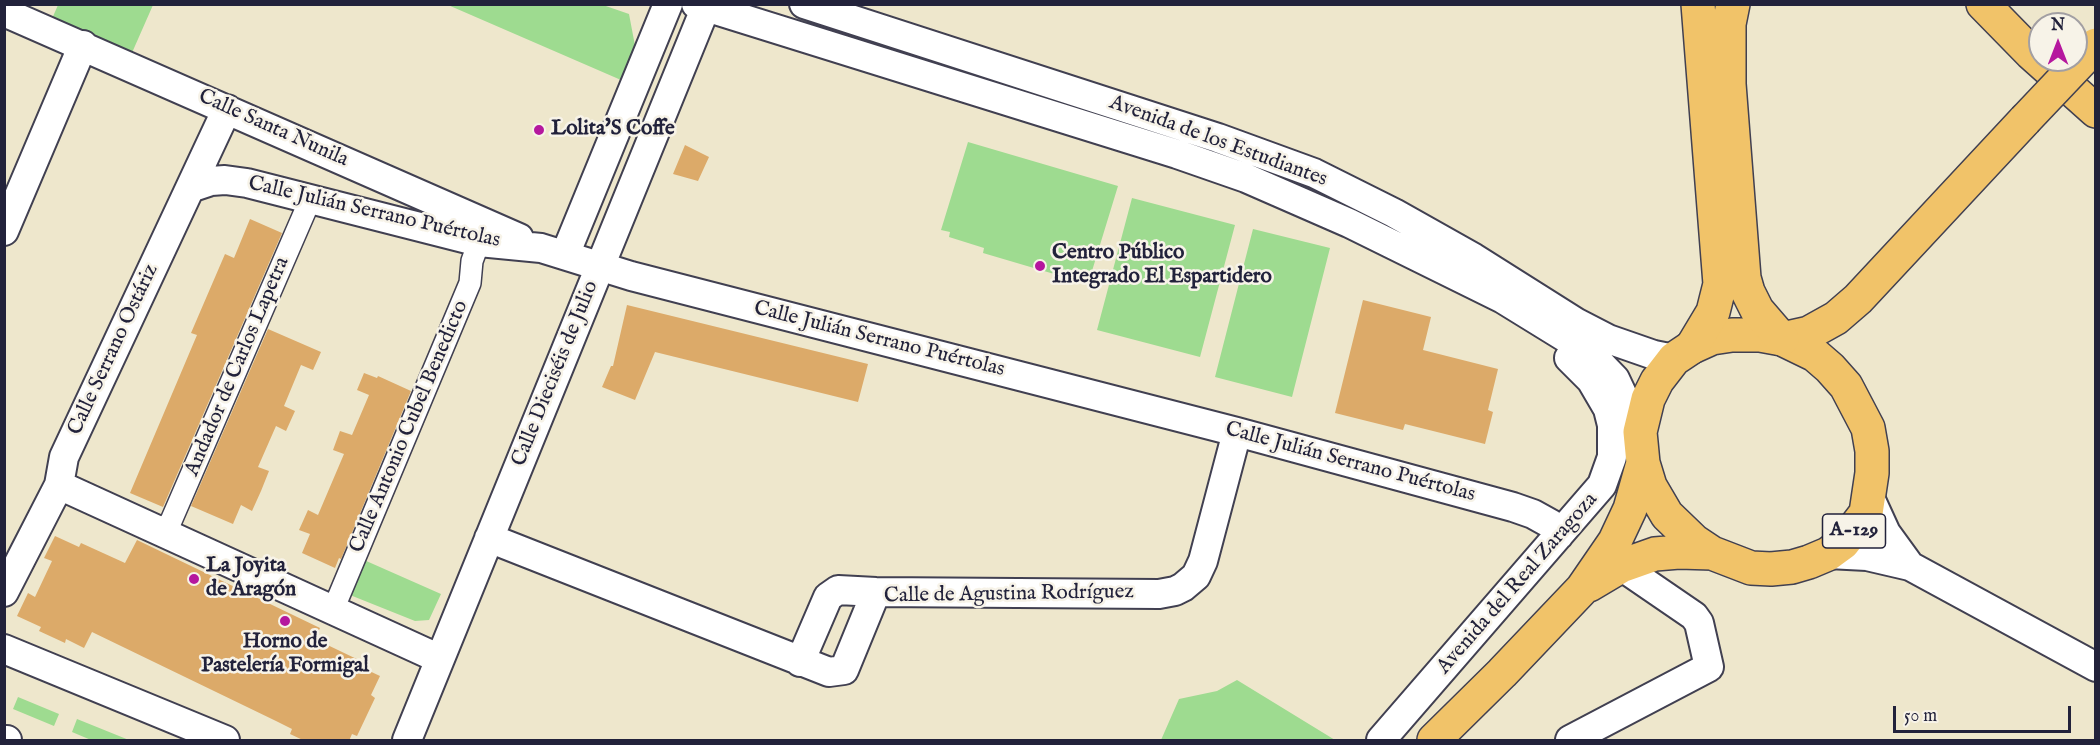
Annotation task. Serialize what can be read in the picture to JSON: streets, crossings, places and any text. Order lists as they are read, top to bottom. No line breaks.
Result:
{"streets":{"main road":["A-129","Avenida del Real Zaragoza"],"street":["Calle Santa Nunila","Avenida de los Estudiantes","Calle Julián Serrano Puértolas","Calle Serrano Ostáriz","Andador de Carlos Lapetra","Calle Dieciséis de Julio","Calle Antonio Cubel Benedicto","Calle de Agustina Rodríguez"]},"crossings":[["Calle Santa Nunila","Calle Julián Serrano Puértolas"],["Calle Santa Nunila","Calle Serrano Ostáriz"],["Calle Santa Nunila","Calle Dieciséis de Julio"],["Avenida de los Estudiantes","Calle Dieciséis de Julio"],["Avenida de los Estudiantes","A-129"],["Avenida de los Estudiantes","Avenida del Real Zaragoza"],["Calle Julián Serrano Puértolas","Calle Serrano Ostáriz"],["Calle Julián Serrano Puértolas","Andador de Carlos Lapetra"],["Calle Julián Serrano Puértolas","Calle Dieciséis de Julio"],["Calle Julián Serrano Puértolas","Calle Antonio Cubel Benedicto"],["Calle Julián Serrano Puértolas","Avenida del Real Zaragoza"],["Calle Julián Serrano Puértolas","Calle de Agustina Rodríguez"],["Calle Dieciséis de Julio","Calle de Agustina Rodríguez"],["A-129","Avenida del Real Zaragoza"]],"places":["Lolita'S Coffe","Centro Público Integrado El Espartidero","La Joyita de Aragón","Horno de Pastelería Formigal"],"scale_bar":"50 m","north":"top"}
